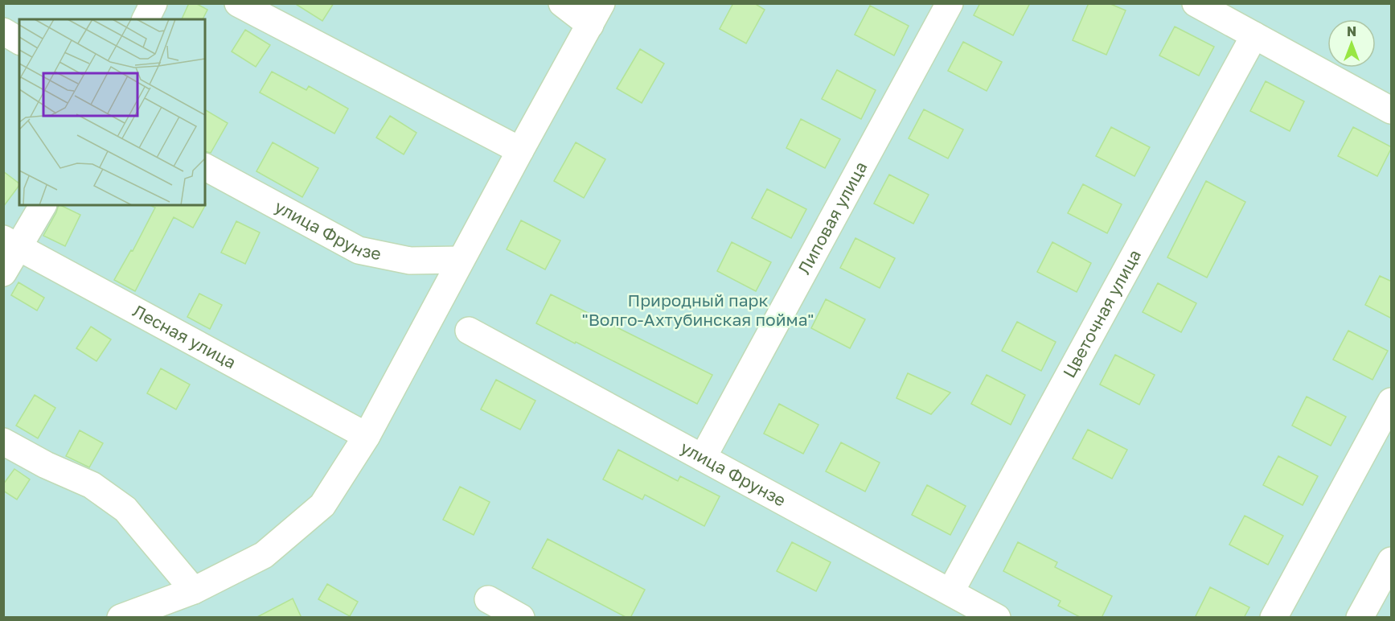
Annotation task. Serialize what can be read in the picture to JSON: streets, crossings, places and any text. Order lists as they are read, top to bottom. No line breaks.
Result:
{"streets":{"street":["Липовая улица","улица Фрунзе","Цветочная улица","Лесная улица"]},"crossings":[["Липовая улица","улица Фрунзе"],["улица Фрунзе","Цветочная улица"]],"parks":["Природный парк \"Волго-Ахтубинская пойма\""],"north":"top"}
